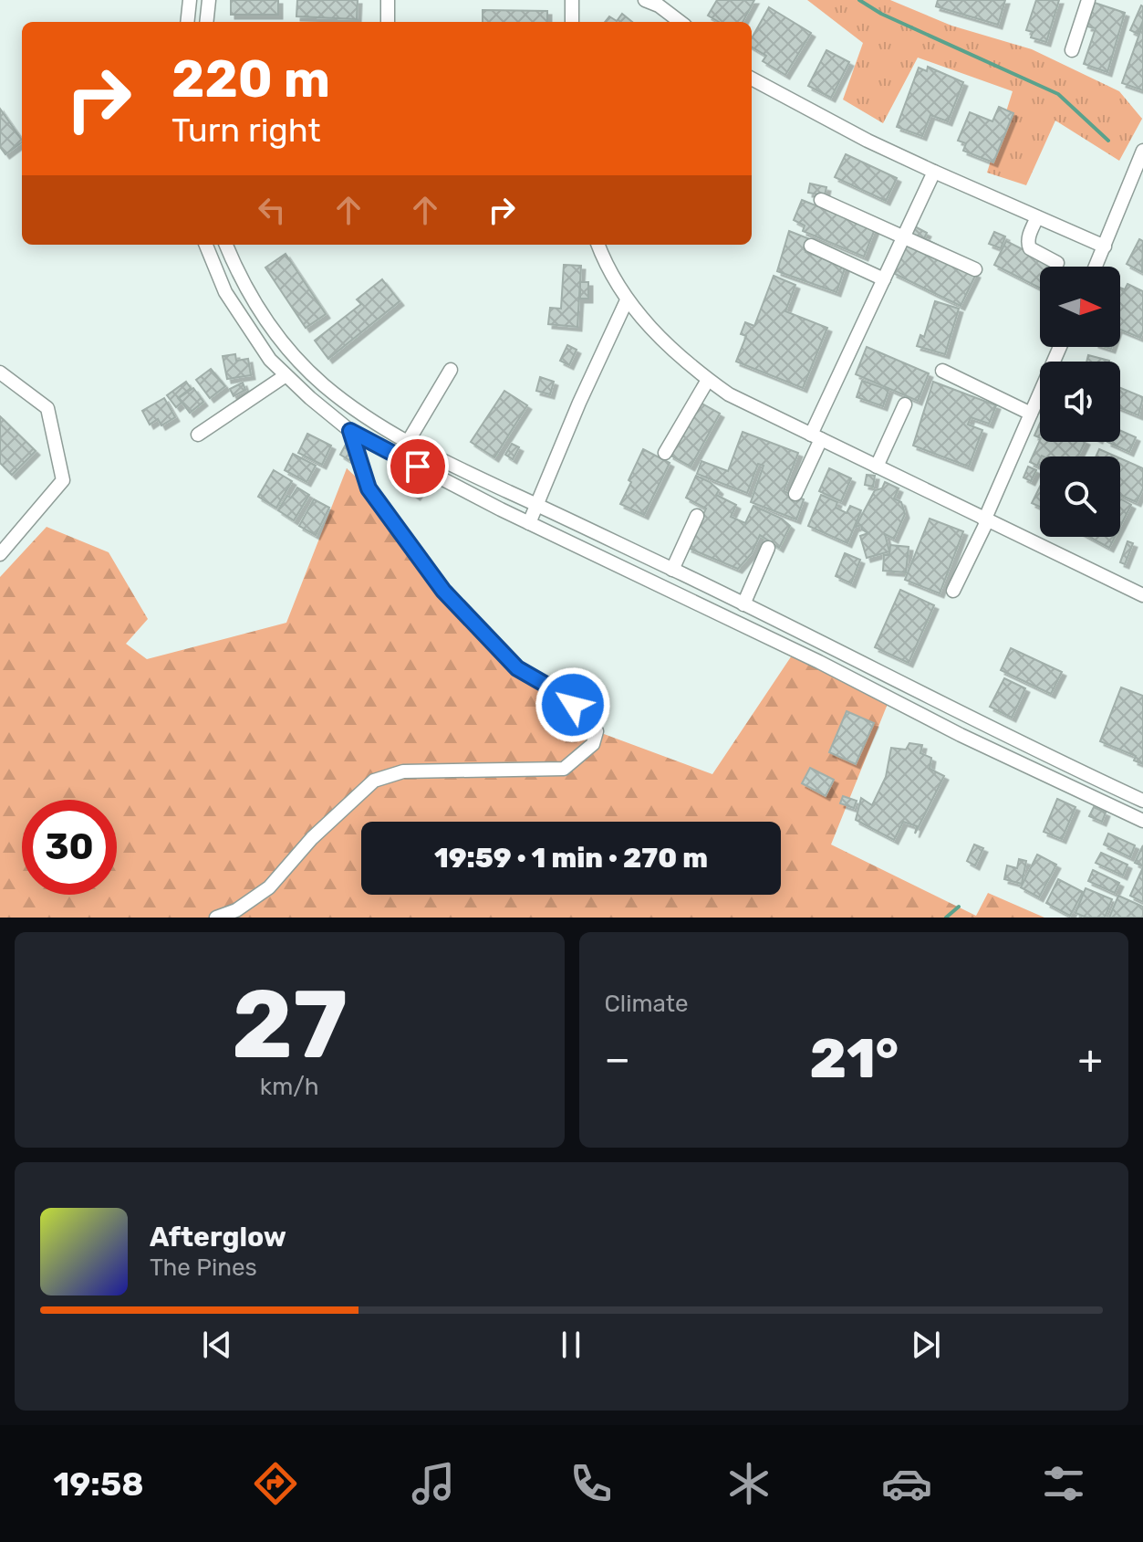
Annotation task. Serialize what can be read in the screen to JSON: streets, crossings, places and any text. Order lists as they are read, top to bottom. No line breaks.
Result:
{"north":"right","page":{"turn":["220 m","Turn right"],"limit":"30","trip":"19:59 · 1 min · 270 m","tile":[["27","km/h"],"Climate"],"heat":["−","21°","+"],"song":["Afterglow","The Pines"],"tabs":"19:58"}}
